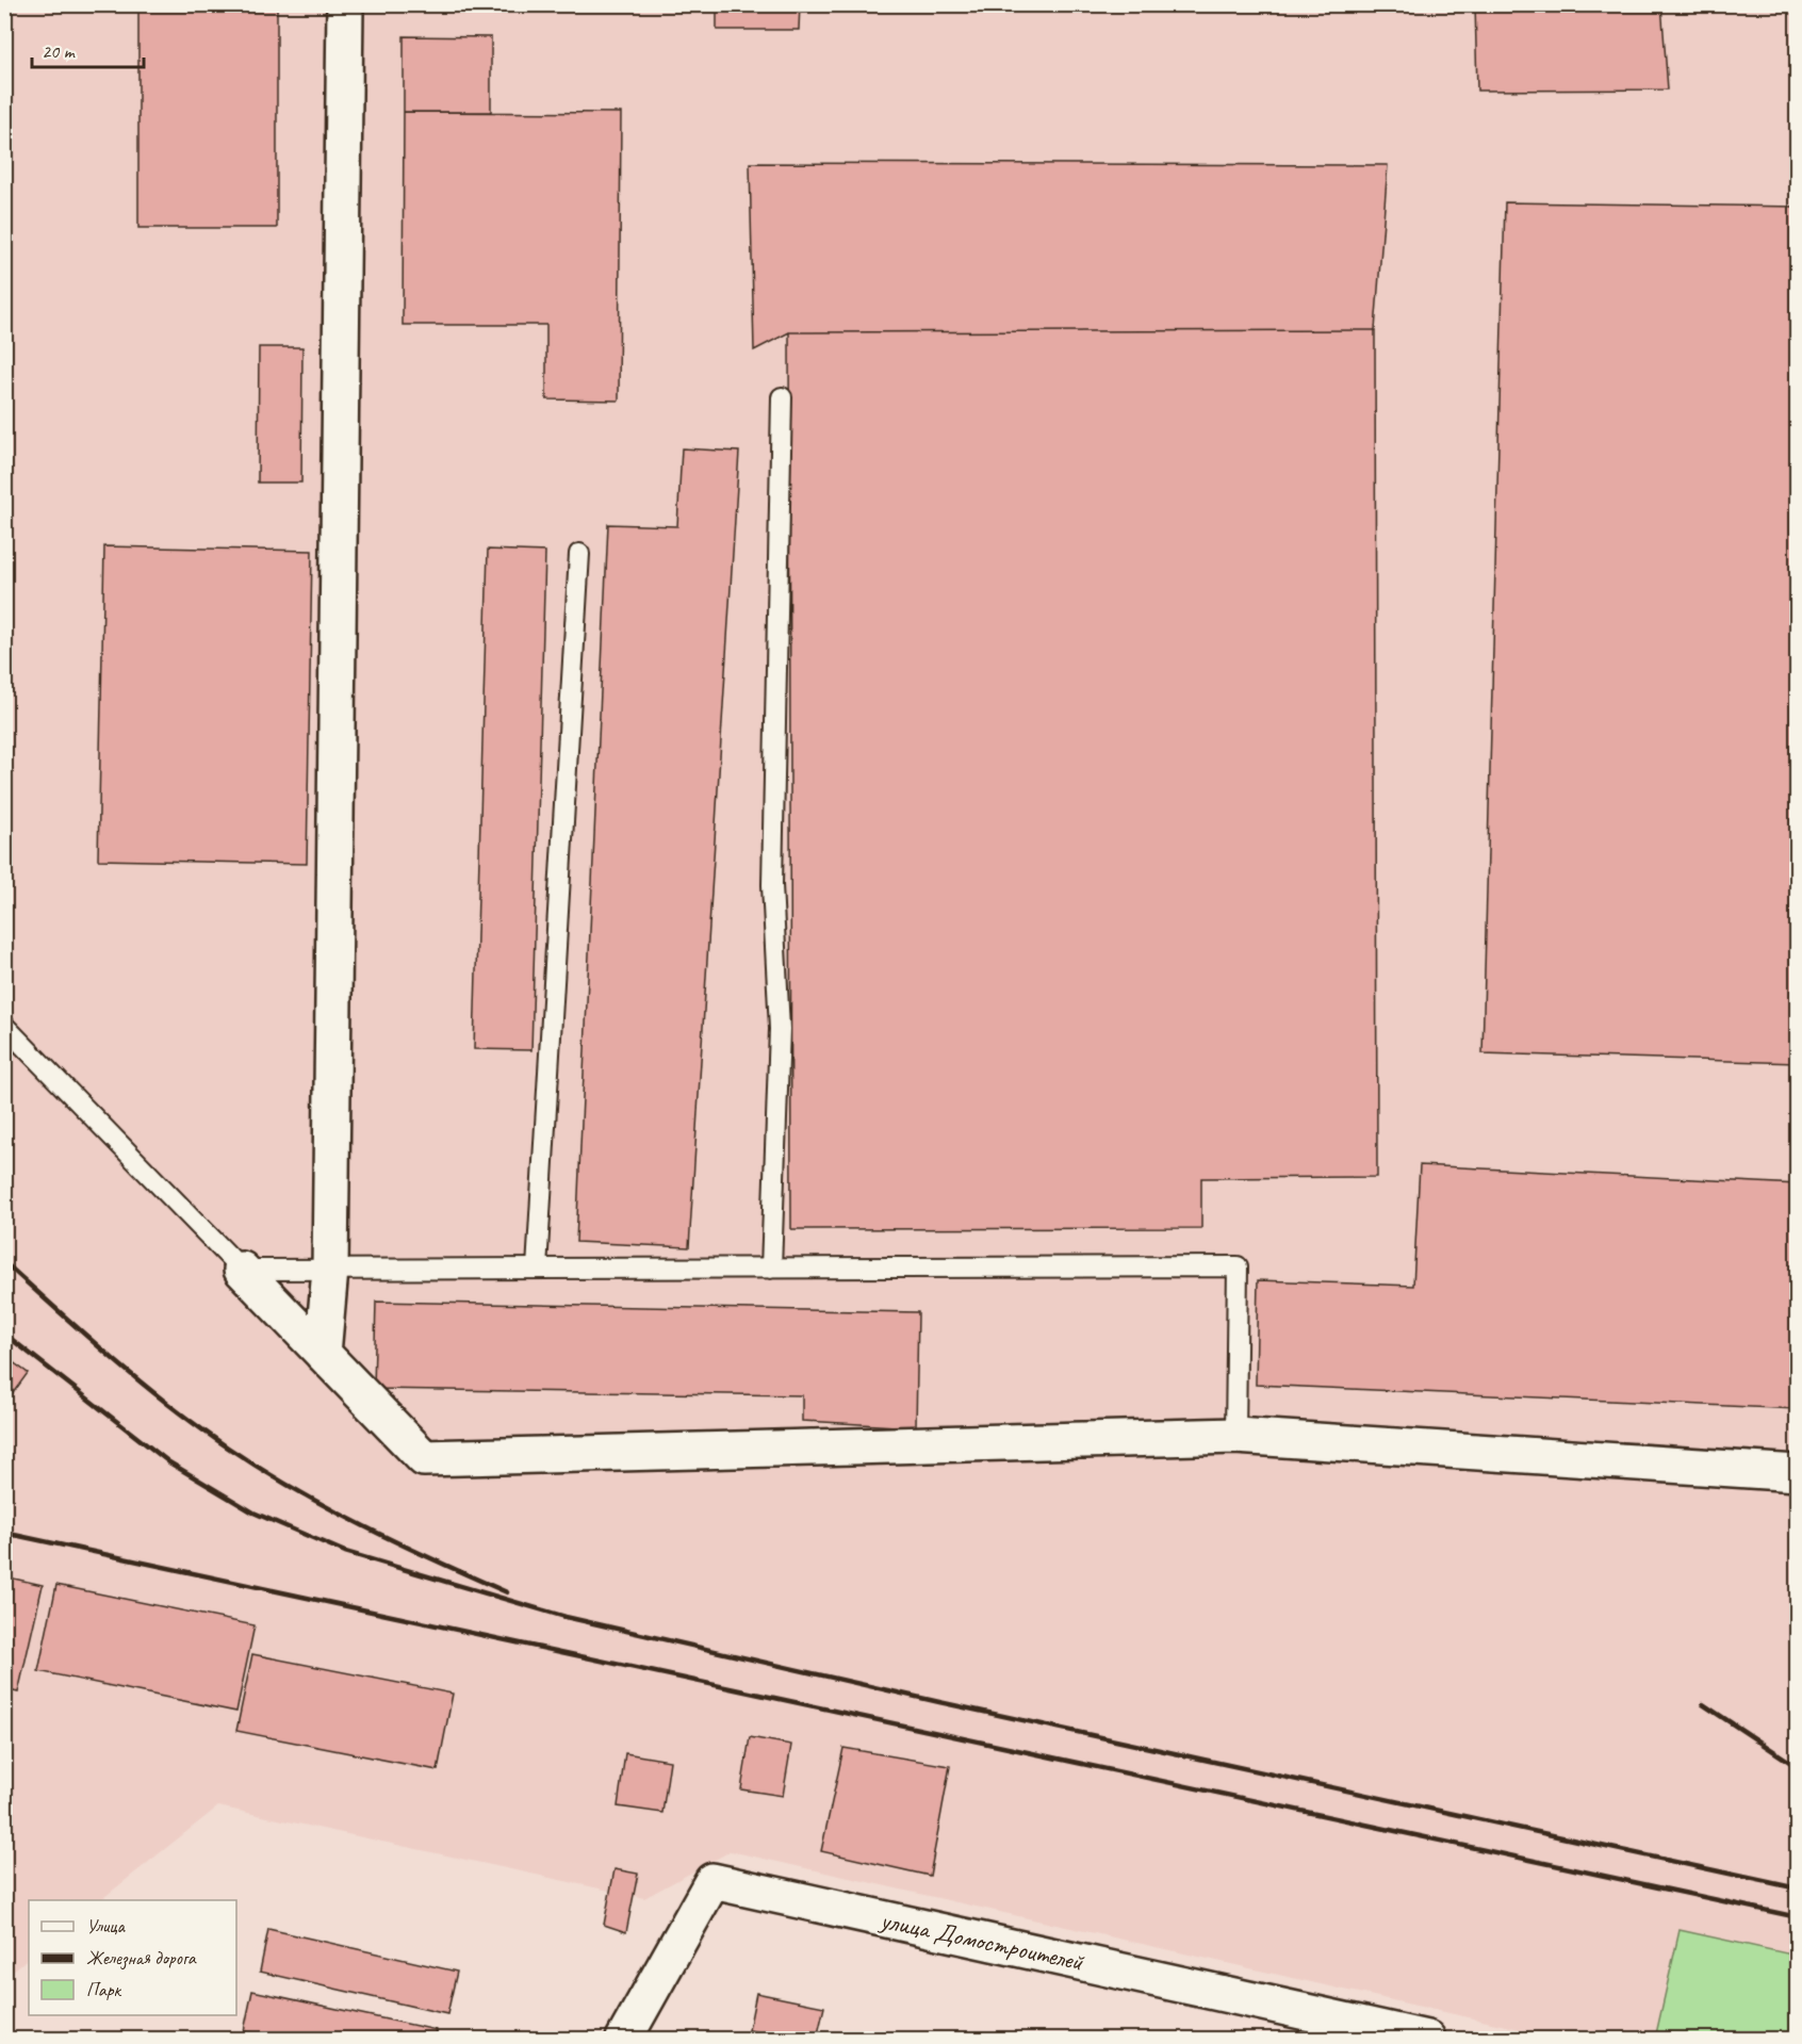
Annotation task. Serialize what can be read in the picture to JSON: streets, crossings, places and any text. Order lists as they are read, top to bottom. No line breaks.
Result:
{"streets":{"street":["улица Домостроителей"]},"legend":["Улица","Железная дорога","Парк"],"scale_bar":"20 m"}
